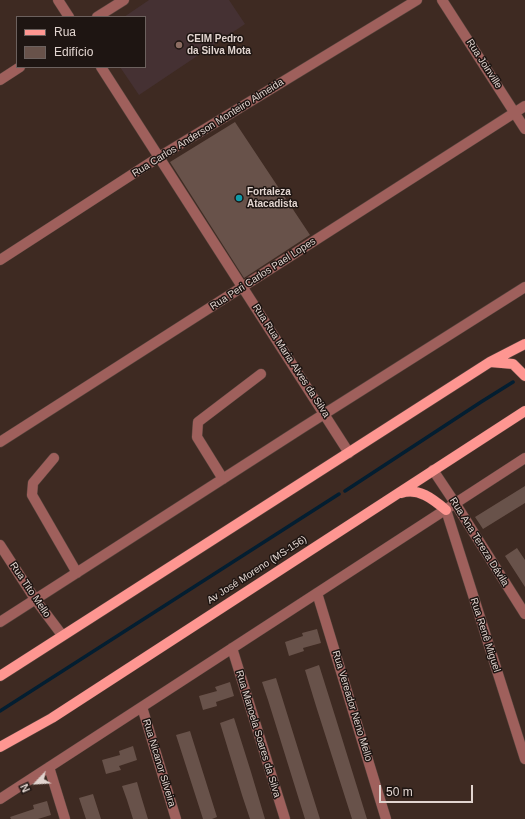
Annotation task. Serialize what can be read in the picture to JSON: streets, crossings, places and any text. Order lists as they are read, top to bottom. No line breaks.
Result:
{"streets":{"main road":["Av José Moreno (MS-156)"],"street":["Rua Joinville","Rua Carlos Anderson Monteiro Almeida","Rua Peri Carlos Pael Lopes","Rua Rua Maria Alves da Silva","Rua Ana Tereza Dávila","Rua Tito Mello","Rua Renê Miguel","Rua Vereador Neno Mello","Rua Manoela Soares da Silva","Rua Nicanor Silveira"]},"crossings":[["Rua Joinville","Rua Peri Carlos Pael Lopes"],["Rua Carlos Anderson Monteiro Almeida","Rua Rua Maria Alves da Silva"],["Rua Peri Carlos Pael Lopes","Rua Rua Maria Alves da Silva"],["Rua Ana Tereza Dávila","Av José Moreno (MS-156)"]],"places":["CEIM Pedro da Silva Mota","Fortaleza Atacadista"],"legend":["Rua","Edifício"],"scale_bar":"50 m","north":"bottom left"}
